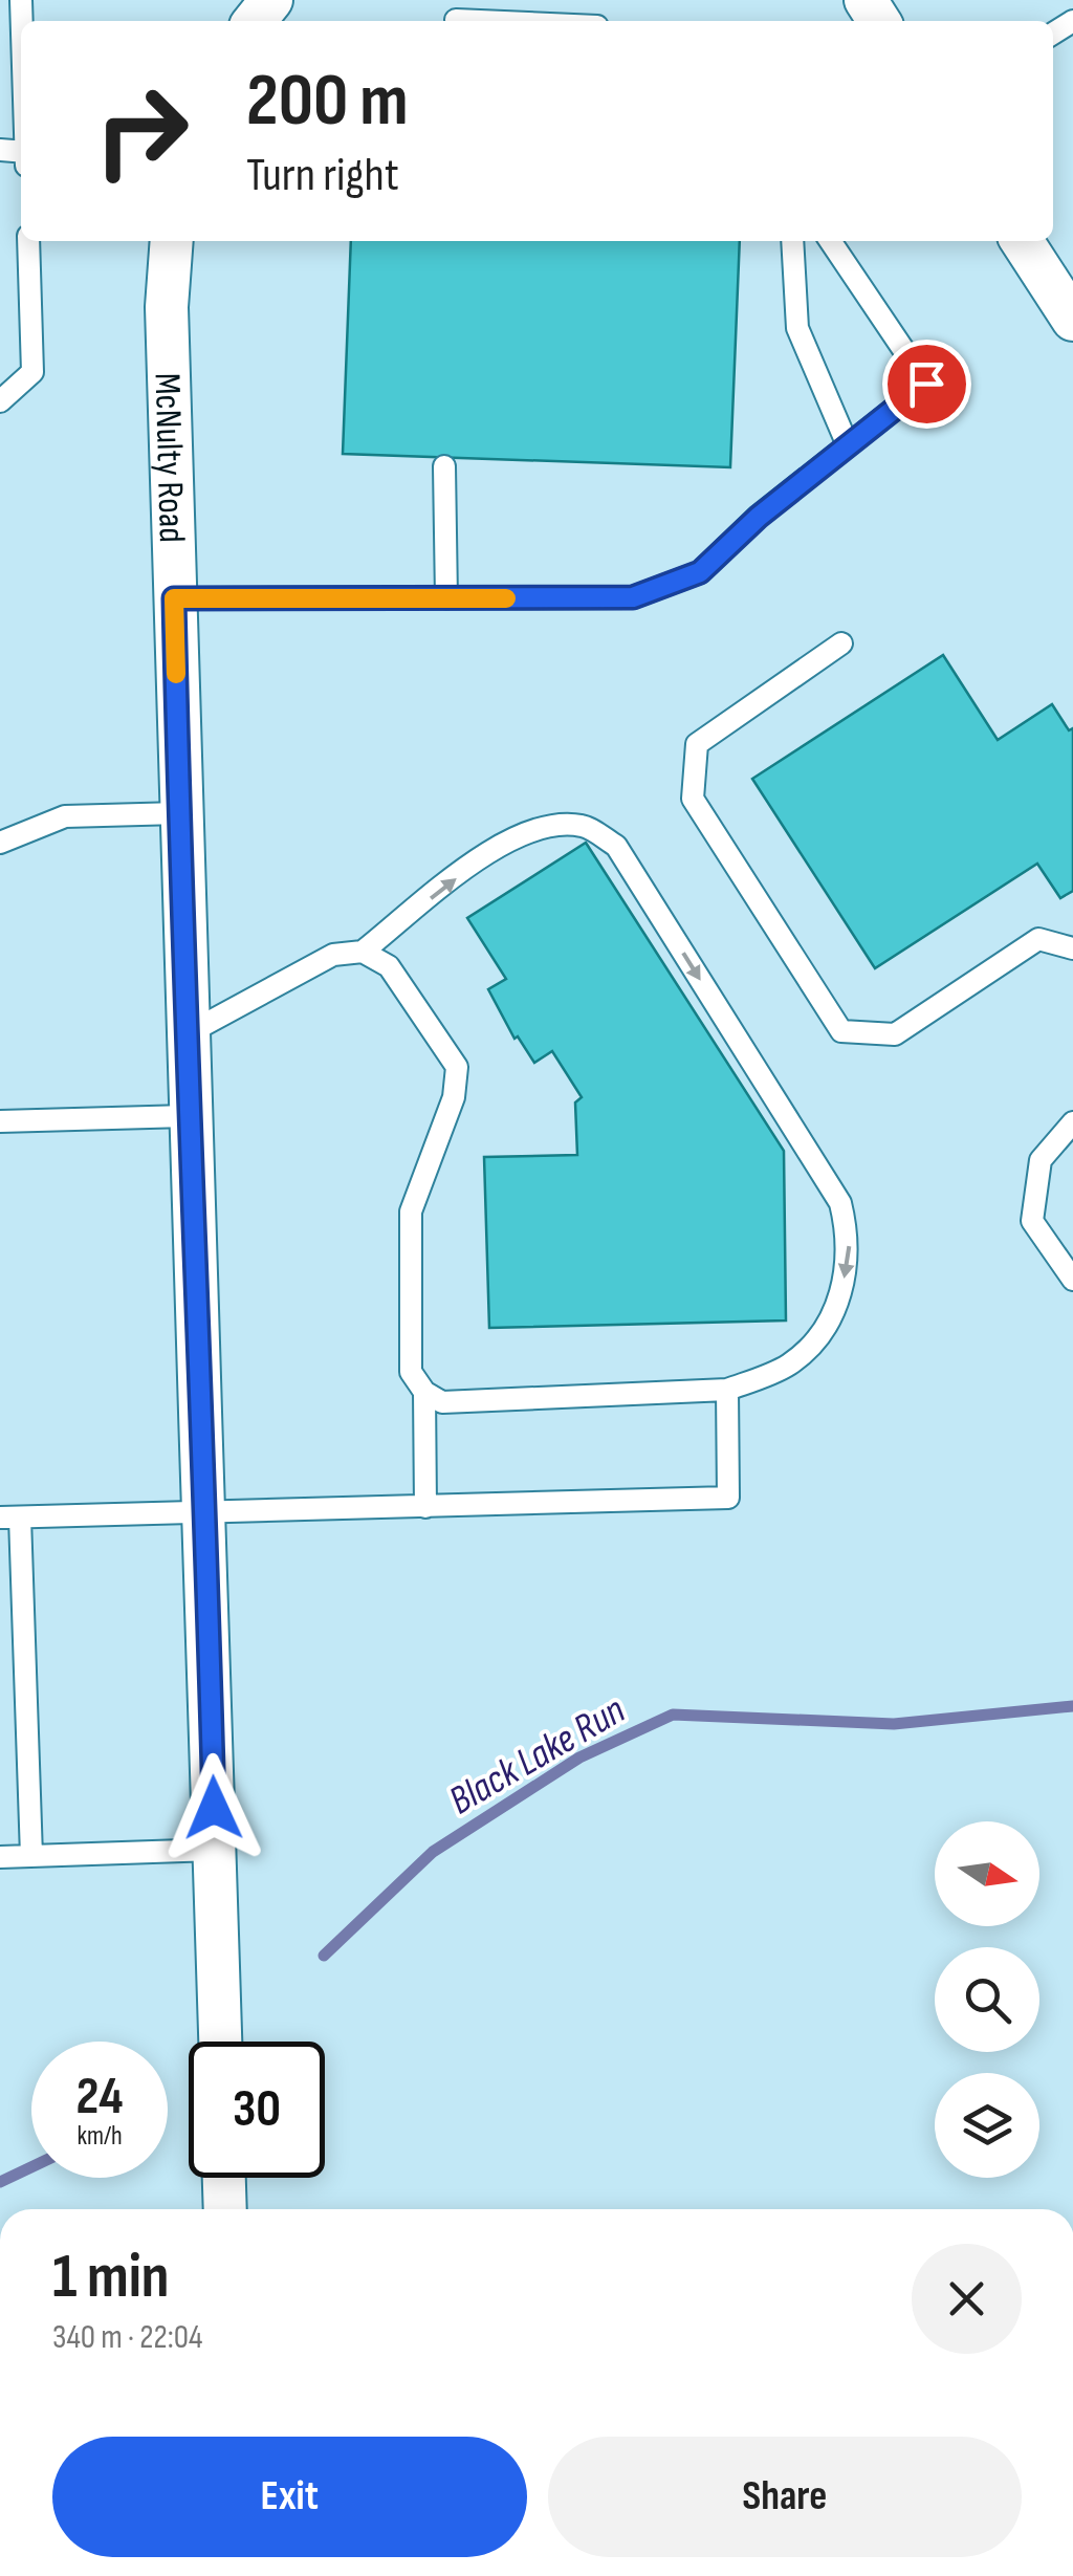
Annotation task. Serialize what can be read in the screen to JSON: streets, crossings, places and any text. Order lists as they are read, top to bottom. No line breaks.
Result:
{"streets":{"street":["McNulty Road"]},"water":["Black Lake Run"],"north":"right","page":{"turn":["200 m","Turn right"],"speed":"24 km/h","limit":"30","heading":["1 min","340 m · 22:04"],"buttons":["Exit","Share"]}}
